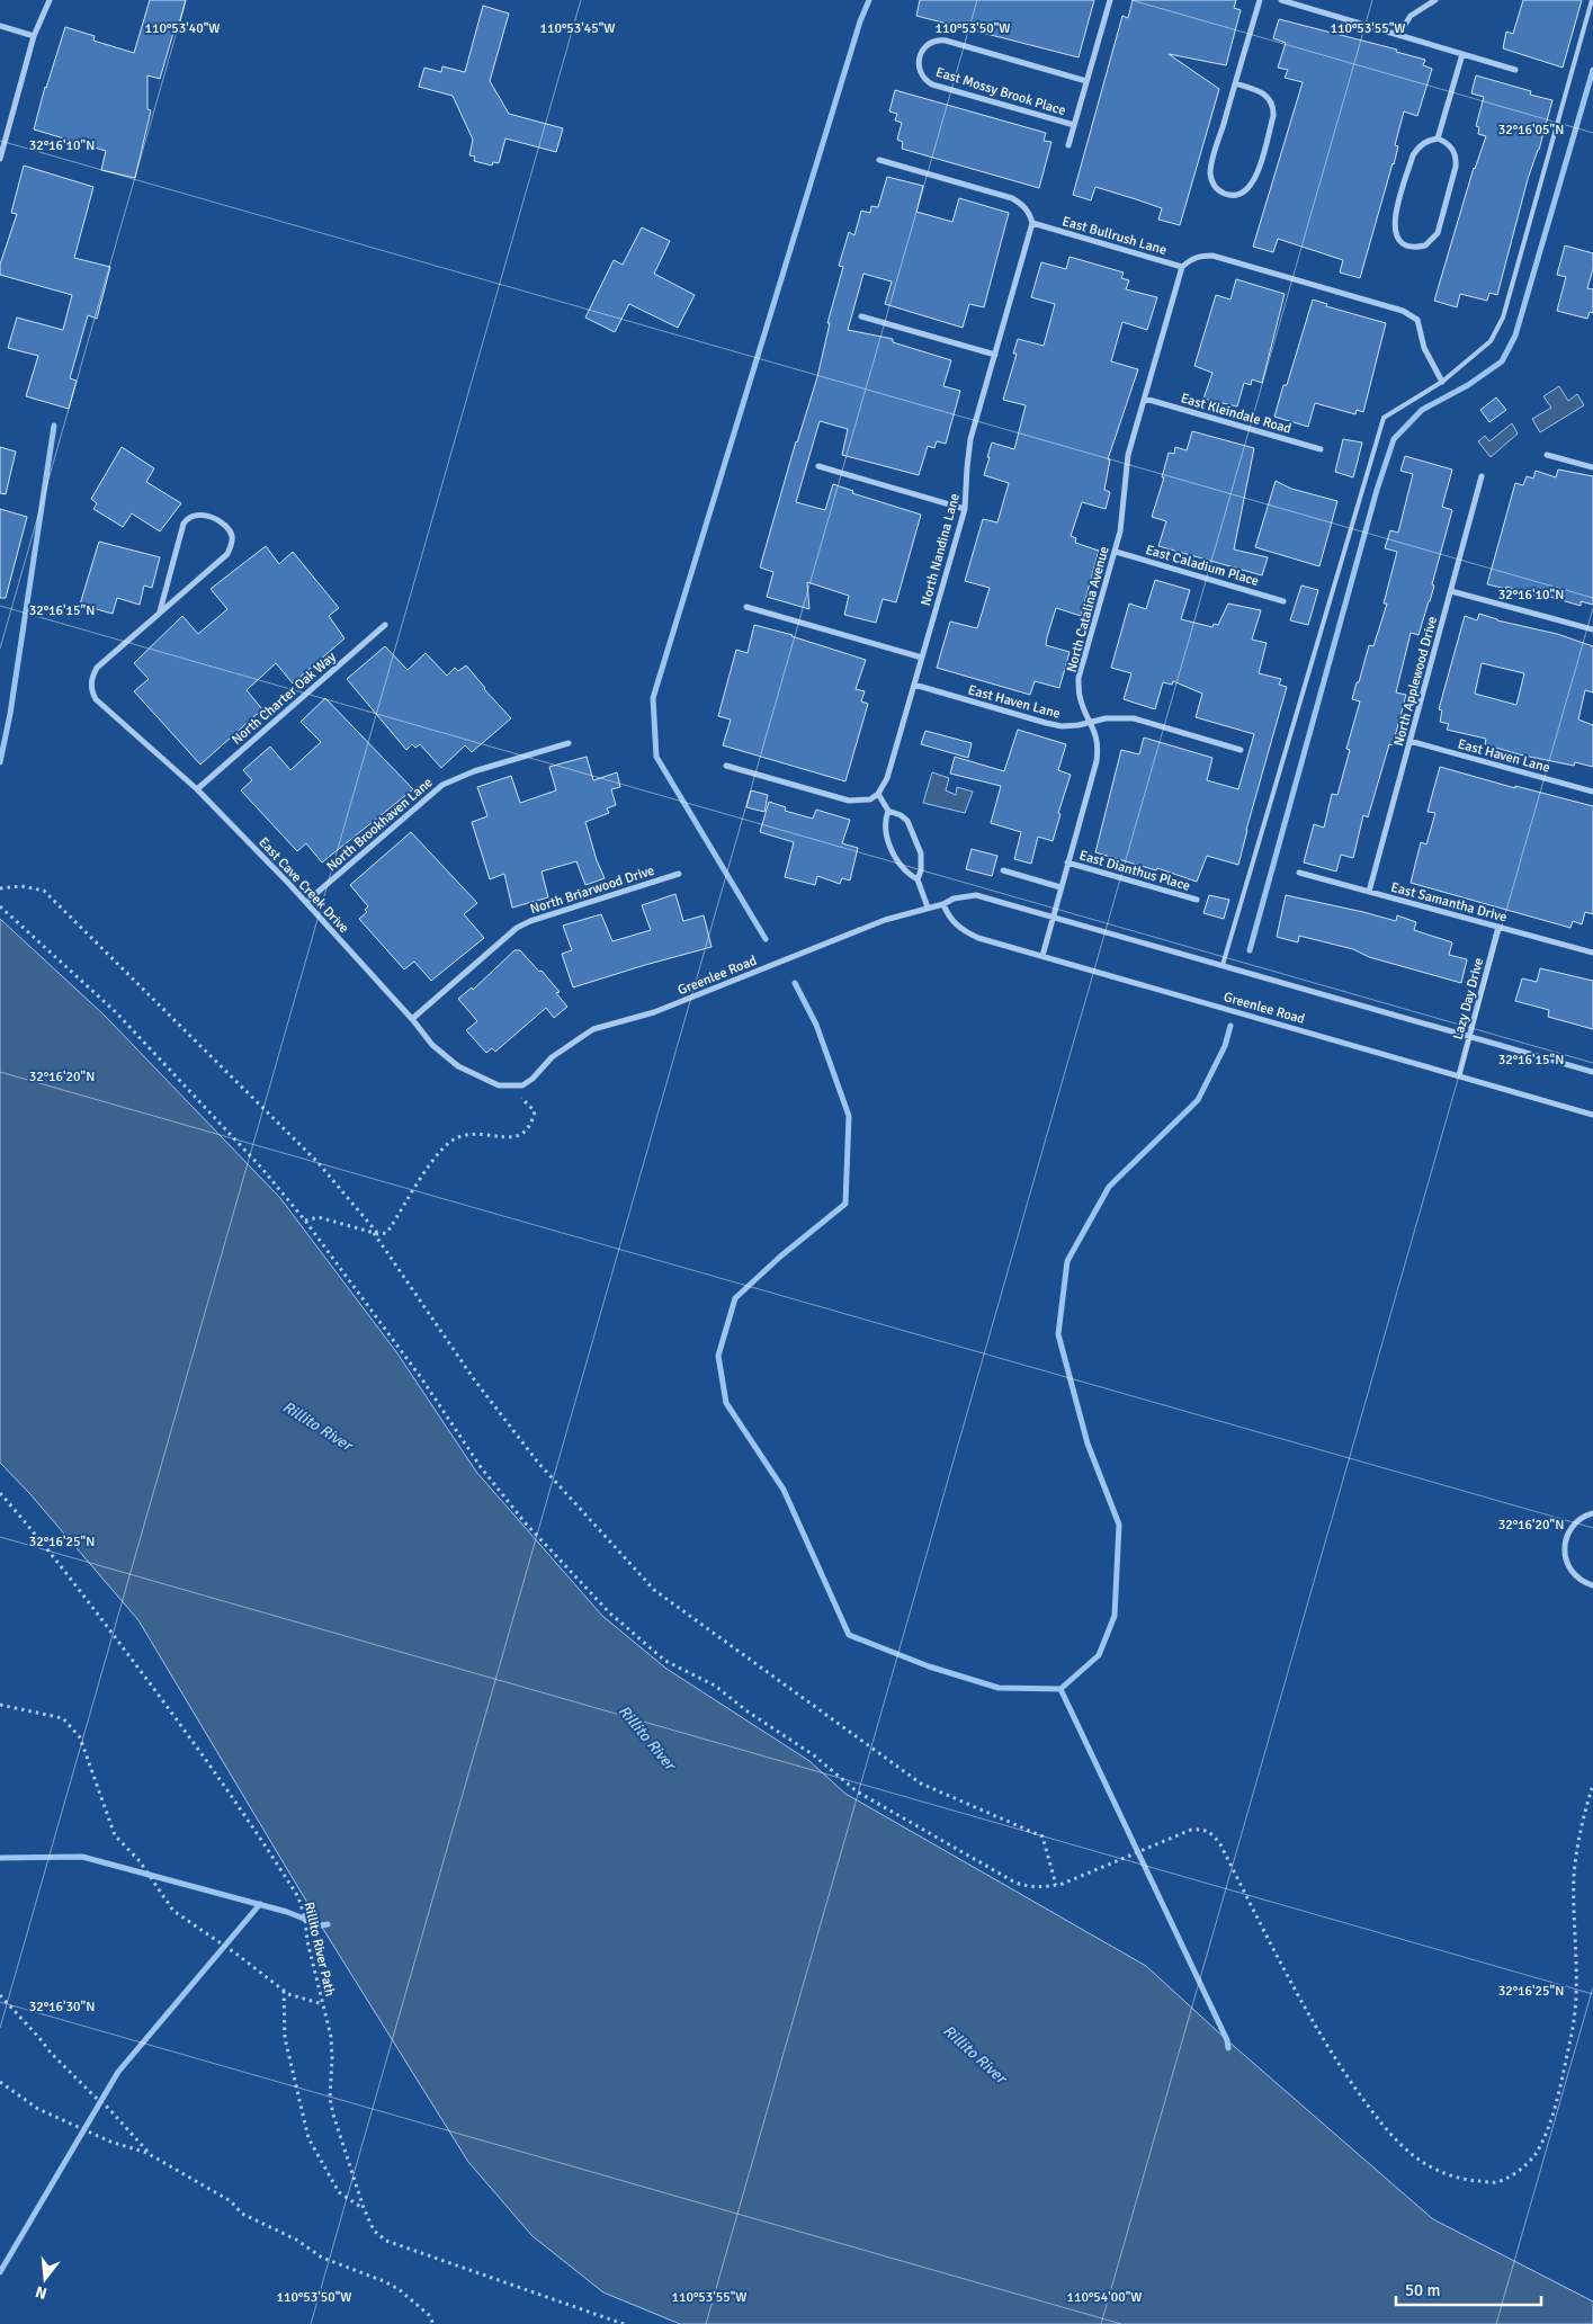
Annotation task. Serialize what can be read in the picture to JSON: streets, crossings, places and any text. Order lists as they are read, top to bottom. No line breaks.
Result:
{"streets":{"street":["East Mossy Brook Place","East Bullrush Lane","East Kleindale Road","North Nandina Lane","East Caladium Place","North Catalina Avenue","North Applewood Drive","North Charter Oak Way","East Haven Lane","North Brookhaven Lane","East Dianthus Place","East Cave Creek Drive","North Briarwood Drive","East Samantha Drive","Greenlee Road","Lazy Day Drive"],"path":["Rillito River Path"]},"crossings":[["East Bullrush Lane","North Nandina Lane"],["East Bullrush Lane","North Catalina Avenue"],["East Kleindale Road","North Catalina Avenue"],["North Nandina Lane","East Haven Lane"],["East Caladium Place","North Catalina Avenue"],["North Catalina Avenue","East Haven Lane"],["North Catalina Avenue","East Dianthus Place"],["North Catalina Avenue","Greenlee Road"],["North Applewood Drive","East Haven Lane"],["North Applewood Drive","East Samantha Drive"],["North Charter Oak Way","East Cave Creek Drive"],["North Brookhaven Lane","East Cave Creek Drive"],["East Cave Creek Drive","North Briarwood Drive"],["East Cave Creek Drive","Greenlee Road"],["East Samantha Drive","Lazy Day Drive"],["Greenlee Road","Lazy Day Drive"]],"water":["Rillito River"],"scale_bar":"50 m","north":"bottom","coordinates":["110°53'40\"W","110°53'45\"W","110°53'50\"W","110°53'55\"W","32°16'05\"N","32°16'10\"N","32°16'15\"N","32°16'20\"N","32°16'25\"N","32°16'30\"N","110°54'00\"W"]}
